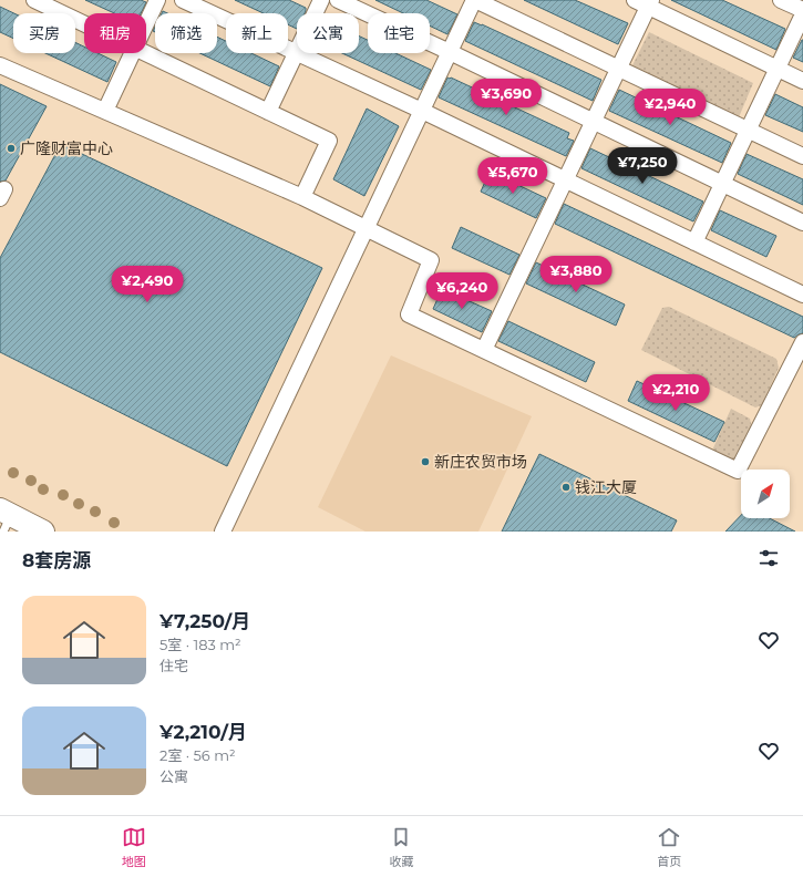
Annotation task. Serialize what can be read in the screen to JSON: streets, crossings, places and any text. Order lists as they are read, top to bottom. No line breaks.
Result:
{"places":["广隆财富中心","新庄农贸市场","钱江大厦"],"north":"top right","page":{"chip":["买房","租房","筛选","新上","公寓","住宅"],"price":["¥3,690","¥2,940","¥7,250","¥5,670","¥3,880","¥2,490","¥6,240","¥2,210"],"heading":"8套房源","list":[{"name":"¥7,250/月","note":"5室 · 183 m² · 住宅"},{"name":"¥2,210/月","note":"2室 · 56 m² · 公寓"}],"tabs":["地图","收藏","首页"]}}
